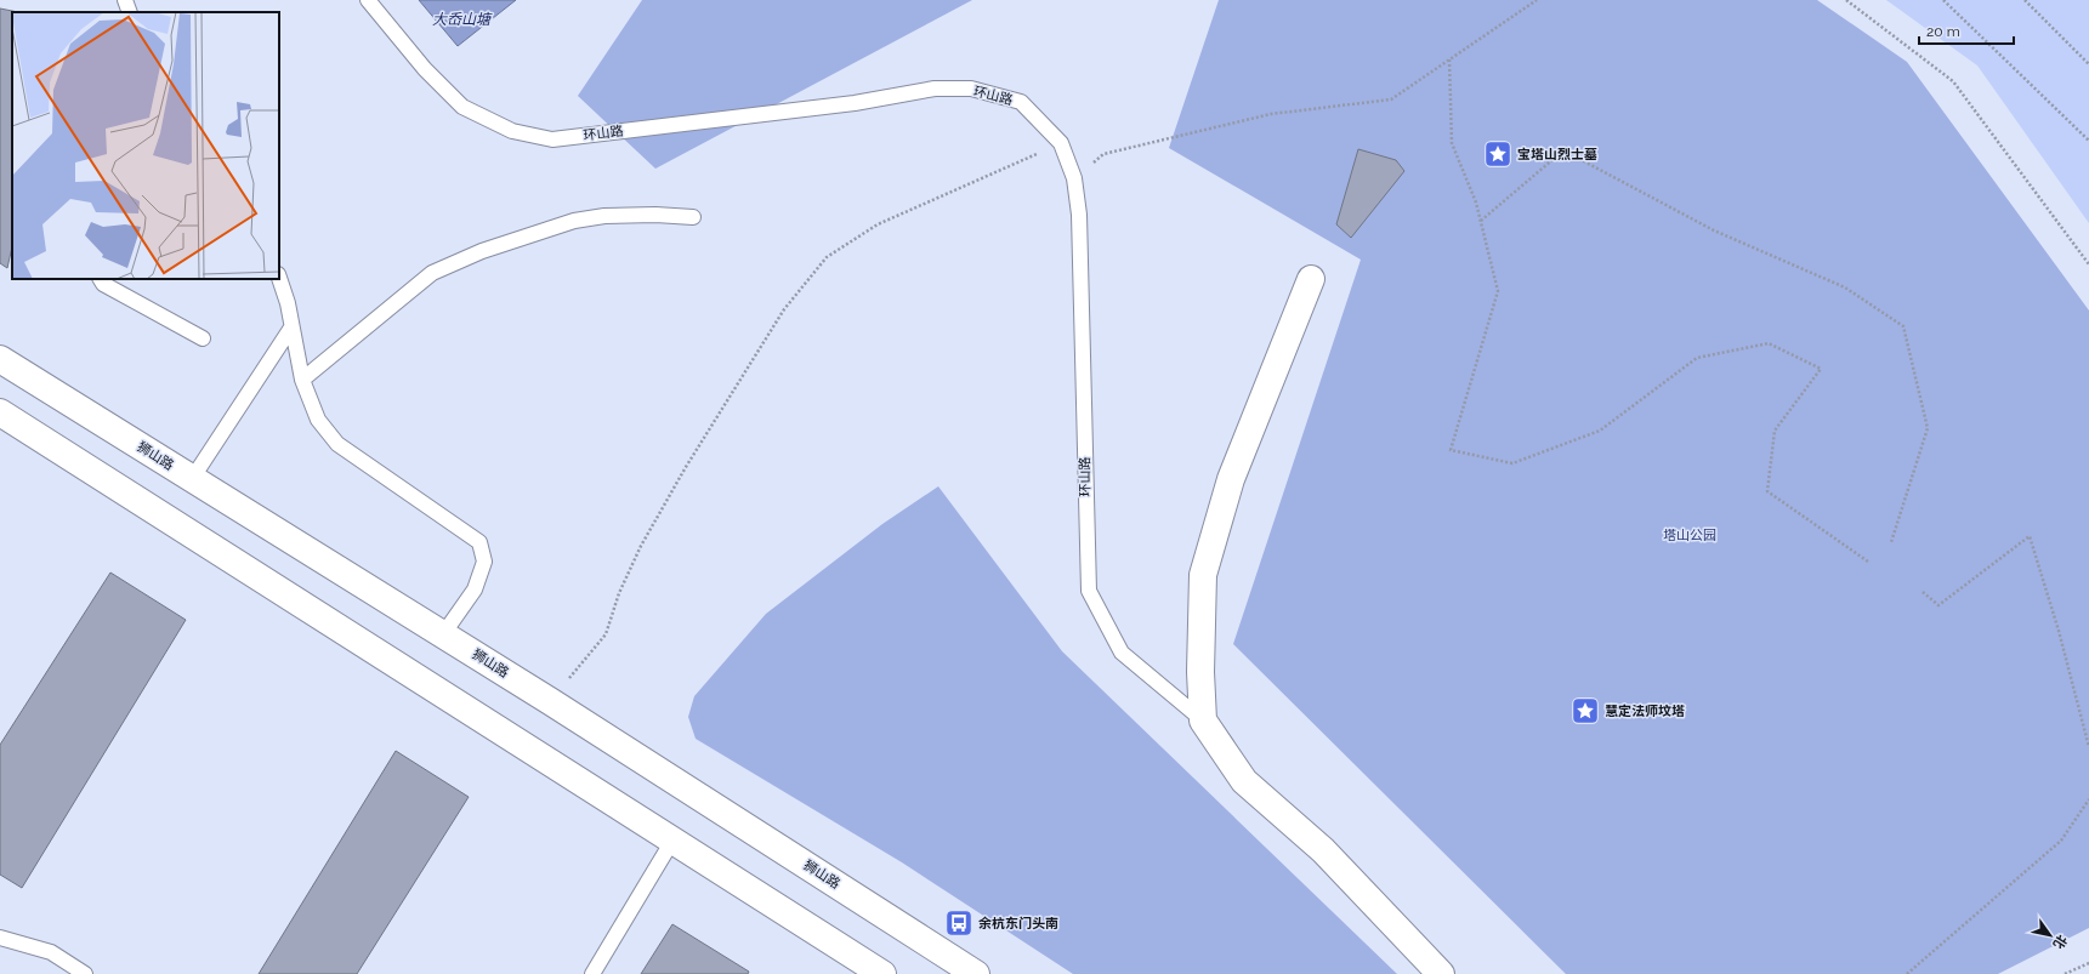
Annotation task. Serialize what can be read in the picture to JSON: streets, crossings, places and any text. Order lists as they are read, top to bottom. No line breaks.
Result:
{"streets":{"main road":["狮山路"],"lane":["环山路"]},"water":["大岙山塘"],"parks":["塔山公园"],"places":{"place":["宝塔山烈士墓","慧定法师坟塔"],"bus stop":["余杭东门头南"]},"scale_bar":"20 m","north":"bottom right"}
